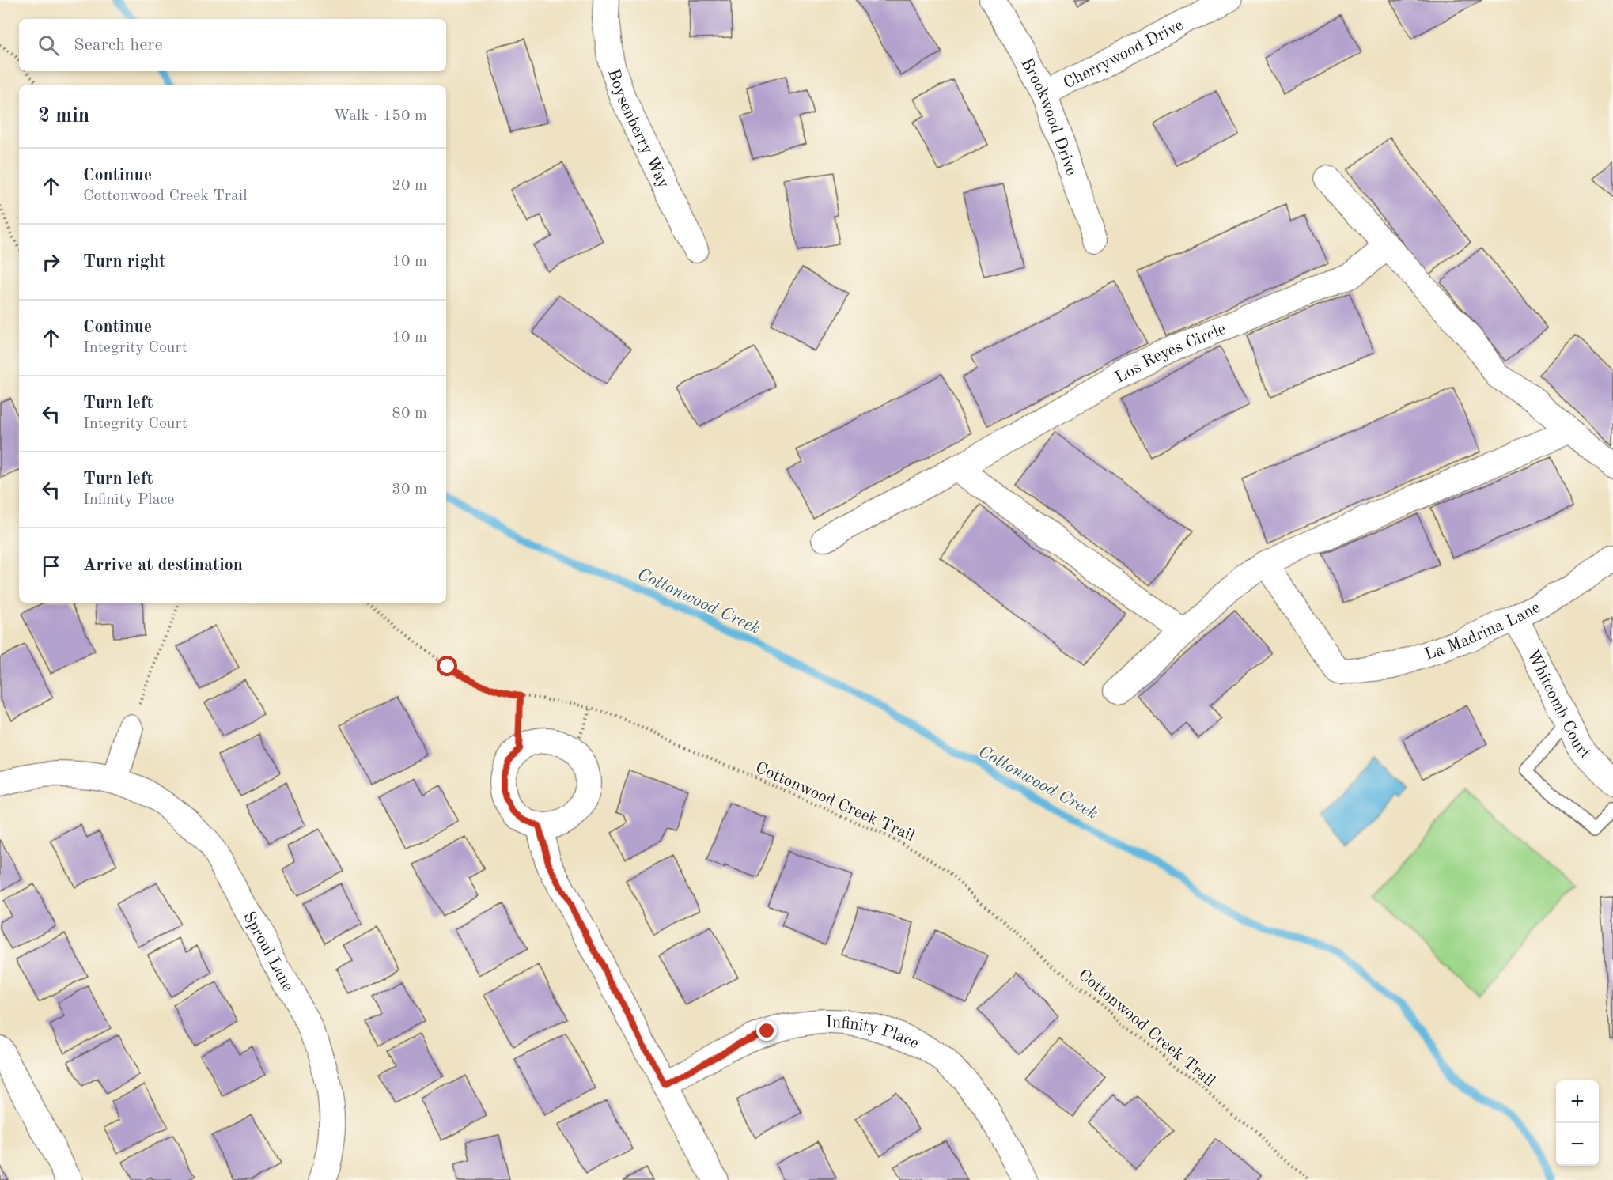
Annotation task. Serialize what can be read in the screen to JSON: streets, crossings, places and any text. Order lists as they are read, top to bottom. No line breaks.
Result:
{"streets":{"street":["Cherrywood Drive","Brookwood Drive","Boysenberry Way","Los Reyes Circle","La Madrina Lane","Whitcomb Court","Sproul Lane","Infinity Place"],"path":["Cottonwood Creek Trail"]},"crossings":[["Cherrywood Drive","Brookwood Drive"],["La Madrina Lane","Whitcomb Court"]],"water":["Cottonwood Creek"],"page":{"search":"Search here","heading":["2 min","Walk · 150 m"],"list":[["Continue","Cottonwood Creek Trail","20 m"],["Turn right","10 m"],["Continue","Integrity Court","10 m"],["Turn left","Integrity Court","80 m"],["Turn left","Infinity Place","30 m"],"Arrive at destination"],"map_buttons":["+","−"]}}
